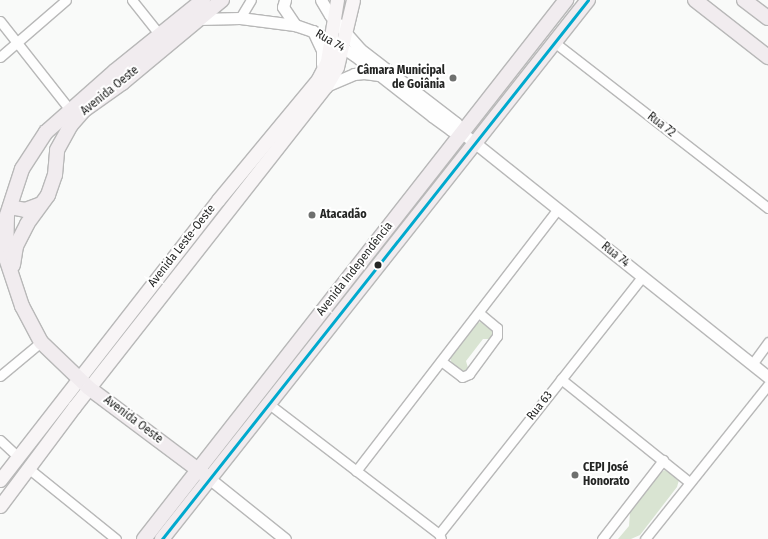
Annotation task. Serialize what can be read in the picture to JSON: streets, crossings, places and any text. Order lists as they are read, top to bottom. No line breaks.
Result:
{"streets":{"main road":["Avenida Oeste","Avenida Leste-Oeste","Avenida Independência"],"street":["Rua 74","Rua 72","Rua 63"]},"crossings":[["Rua 74","Avenida Oeste"],["Rua 74","Avenida Leste-Oeste"],["Rua 74","Avenida Independência"],["Rua 74","Rua 63"],["Avenida Oeste","Avenida Leste-Oeste"],["Avenida Oeste","Avenida Independência"],["Rua 72","Avenida Independência"]],"places":["Câmara Municipal de Goiânia","Atacadão","CEPI José Honorato"]}
